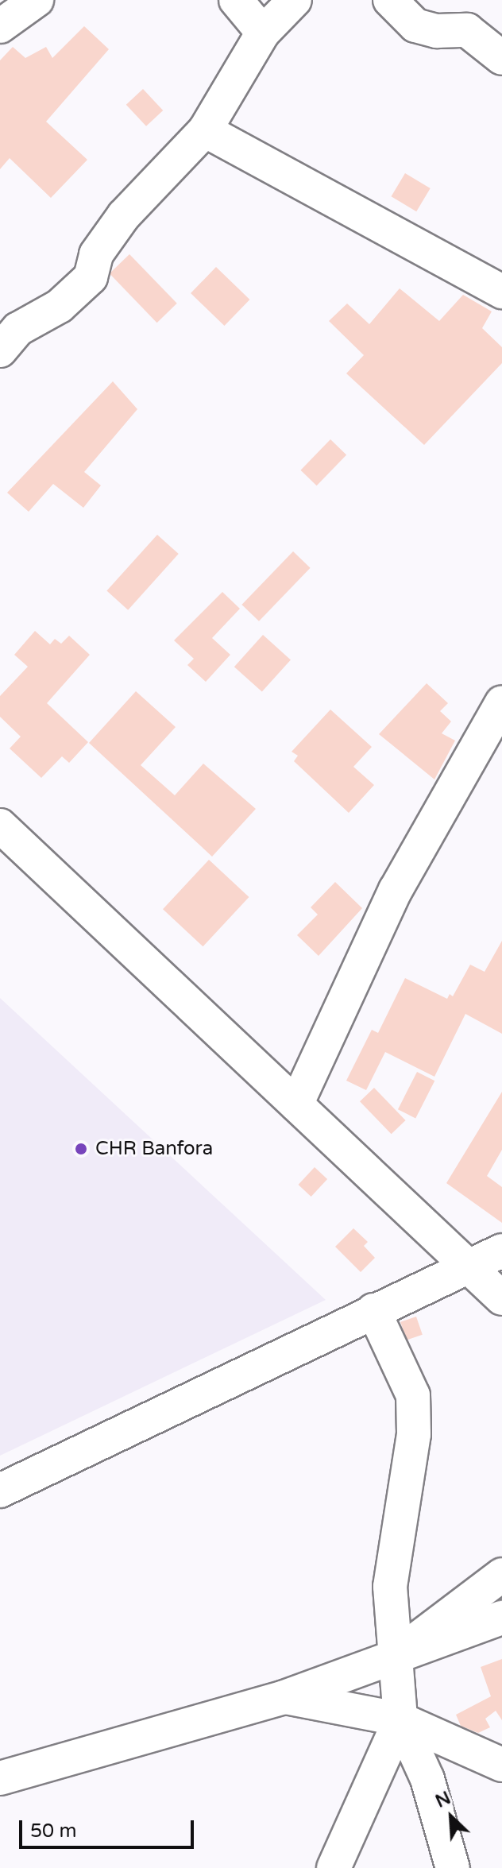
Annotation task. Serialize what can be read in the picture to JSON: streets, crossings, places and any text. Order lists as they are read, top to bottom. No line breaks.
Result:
{"places":["CHR Banfora"],"scale_bar":"50 m","north":"top left"}
